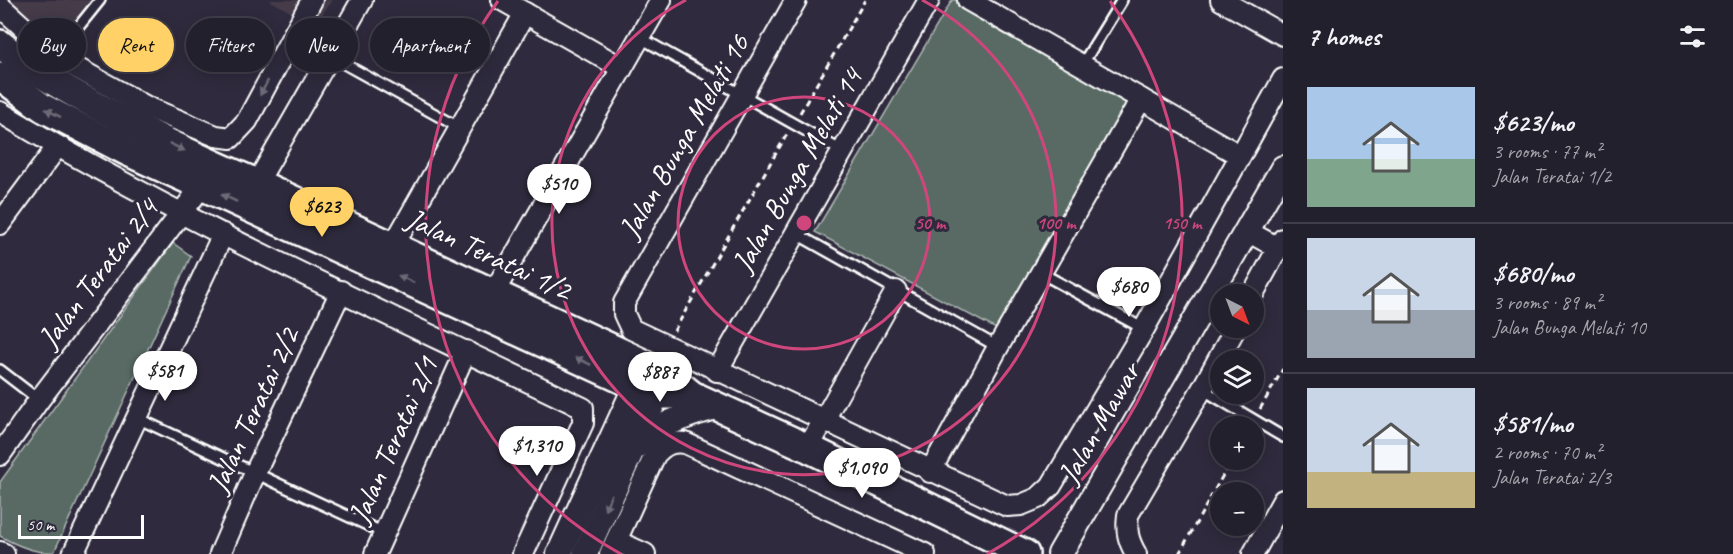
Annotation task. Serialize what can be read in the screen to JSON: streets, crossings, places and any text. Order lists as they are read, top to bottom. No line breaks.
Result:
{"streets":{"main road":["Jalan Teratai 1/2"],"street":["Jalan Bunga Melati 16","Jalan Bunga Melati 14","Jalan Teratai 2/4","Jalan Teratai 2/2","Jalan Mawar","Jalan Teratai 2/1"]},"crossings":[["Jalan Bunga Melati 16","Jalan Teratai 1/2"],["Jalan Bunga Melati 14","Jalan Teratai 1/2"],["Jalan Teratai 1/2","Jalan Teratai 2/4"]],"scale_bar":"50 m","north":"bottom right","page":{"heading":"7 homes","chip":["Buy","Rent","Filters","New","Apartment"],"list":[{"name":"$623/mo","note":"3 rooms · 77 m² · Jalan Teratai 1/2"},{"name":"$680/mo","note":"3 rooms · 89 m² · Jalan Bunga Melati 10"},{"name":"$581/mo","note":"2 rooms · 70 m² · Jalan Teratai 2/3"}],"price":["$510","$623","$680","$581","$887","$1,310","$1,090"],"map_buttons":["+","−"],"scale":"50 m"},"rings":["50 m","100 m","150 m"]}
